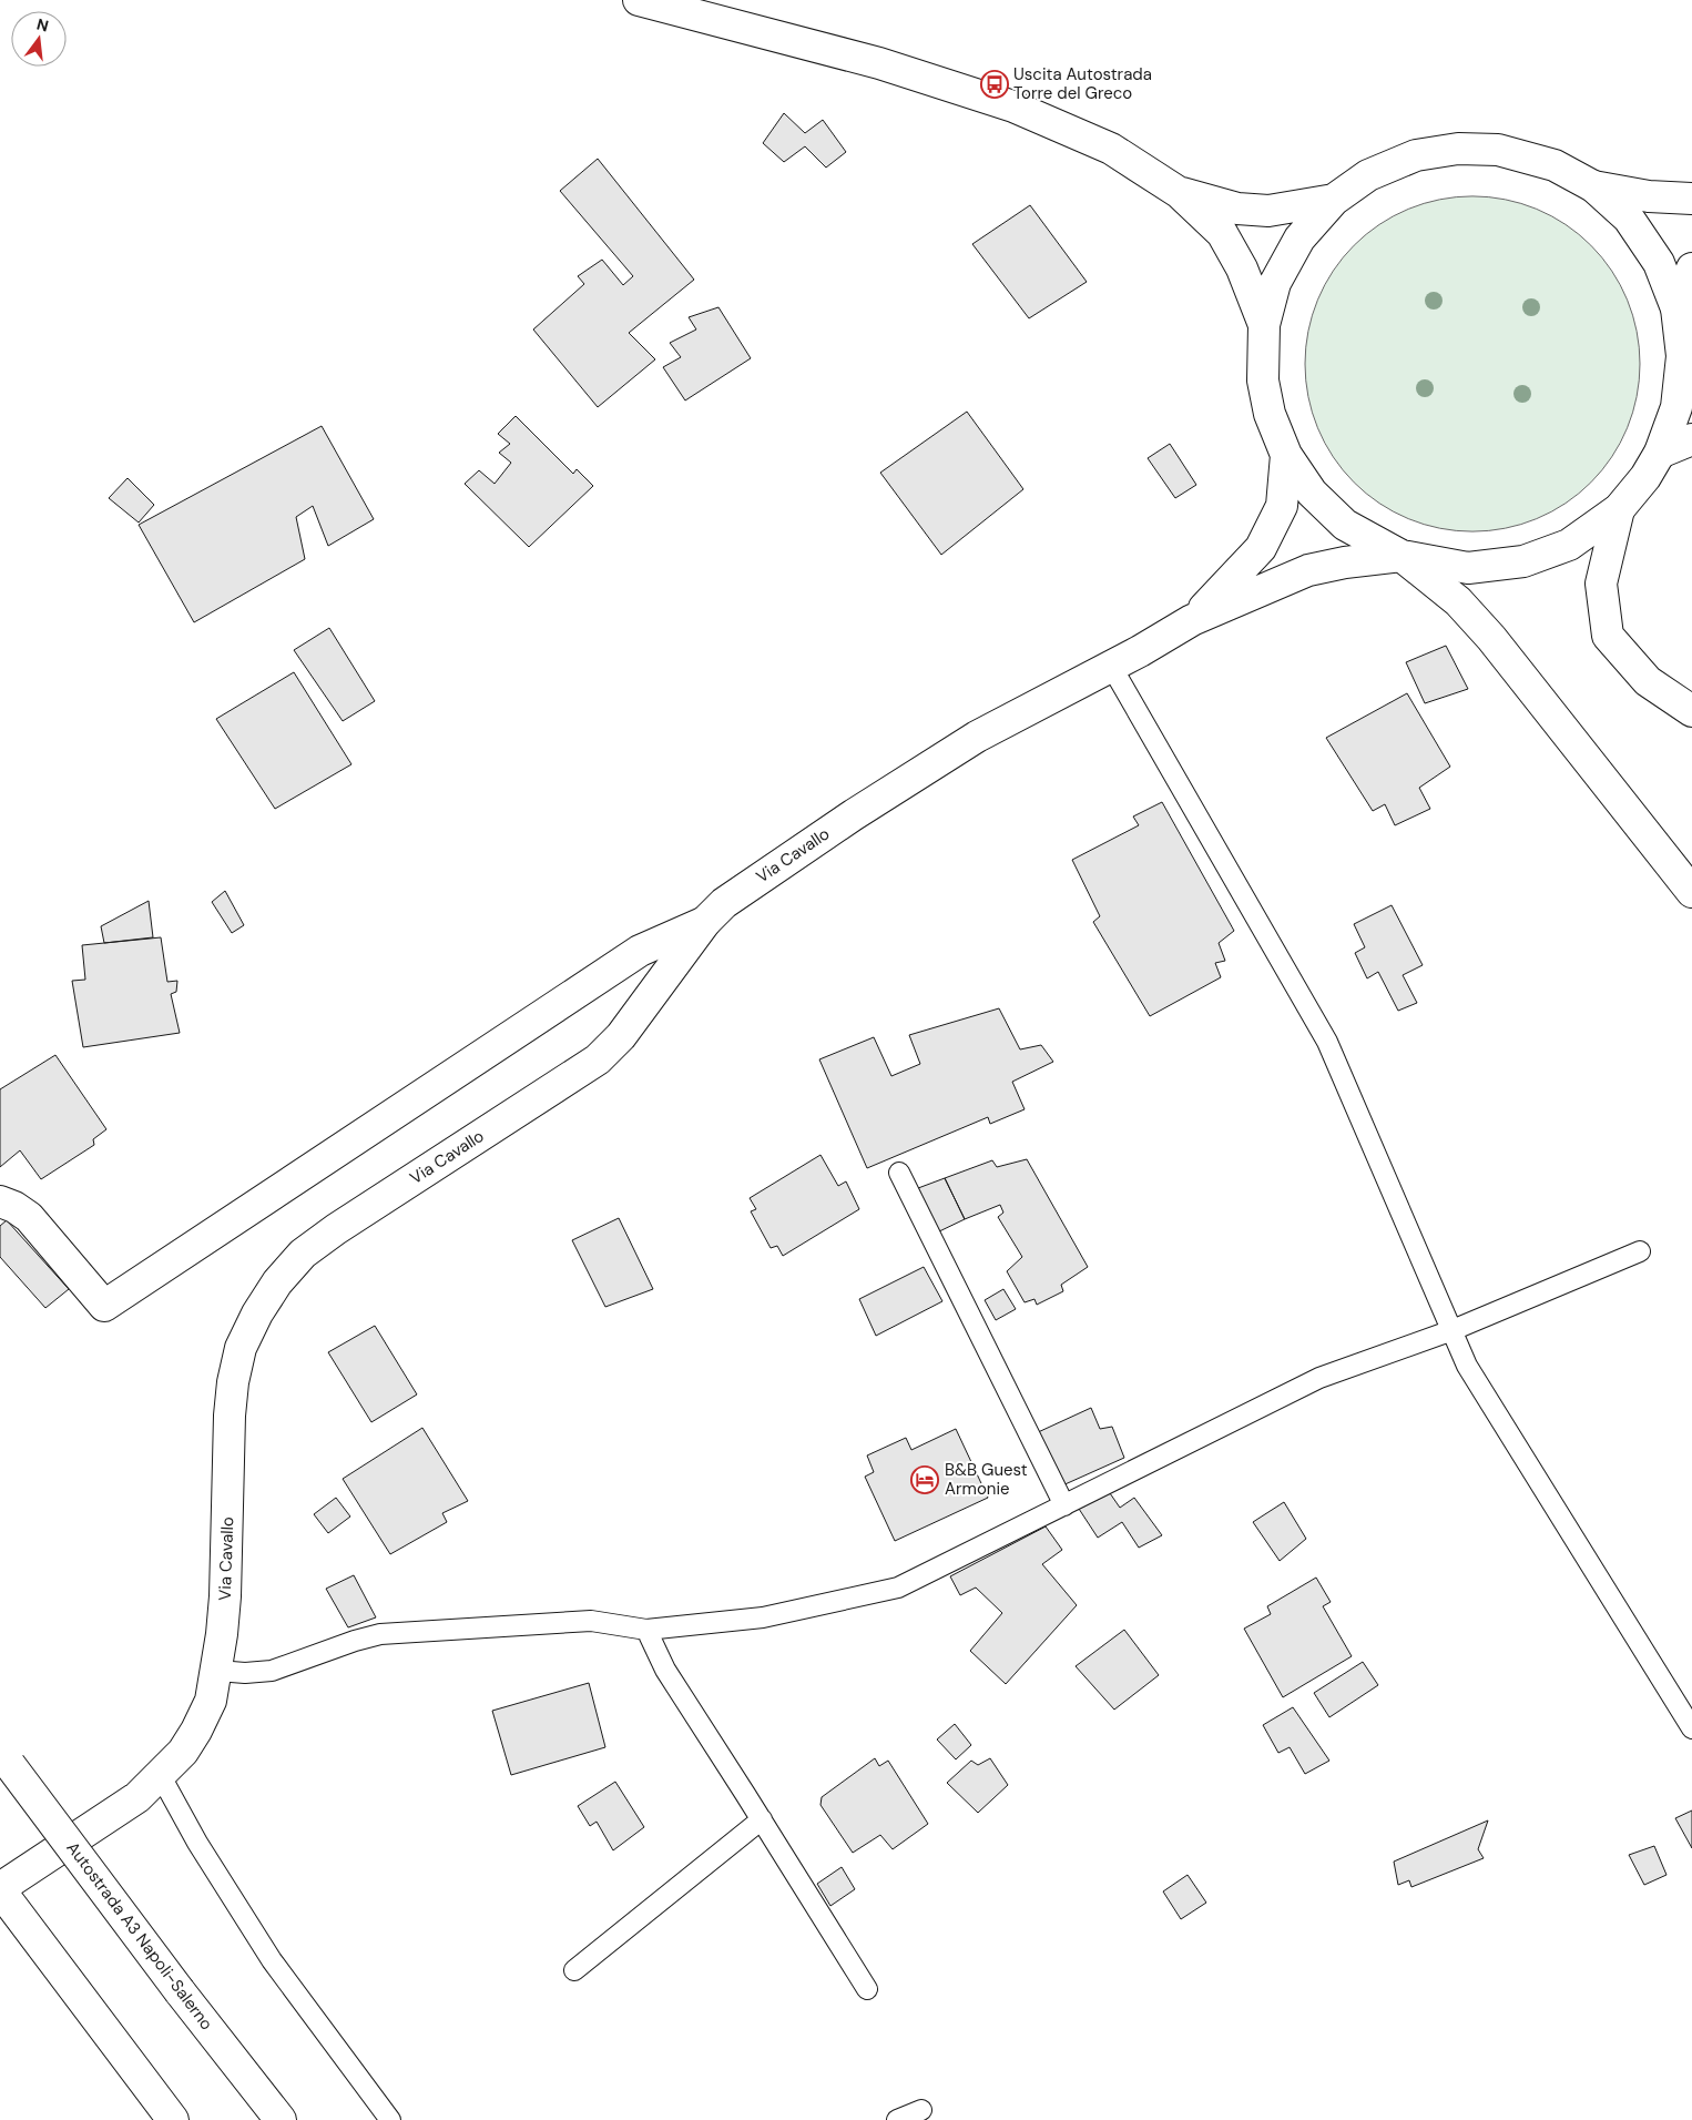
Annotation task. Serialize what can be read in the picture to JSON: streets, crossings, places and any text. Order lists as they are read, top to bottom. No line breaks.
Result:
{"streets":{"main road":["Via Cavallo","Autostrada A3 Napoli-Salerno"]},"places":{"bus stop":["Uscita Autostrada Torre del Greco"],"hotel":["B&B Guest Armonie"]},"north":"top"}
